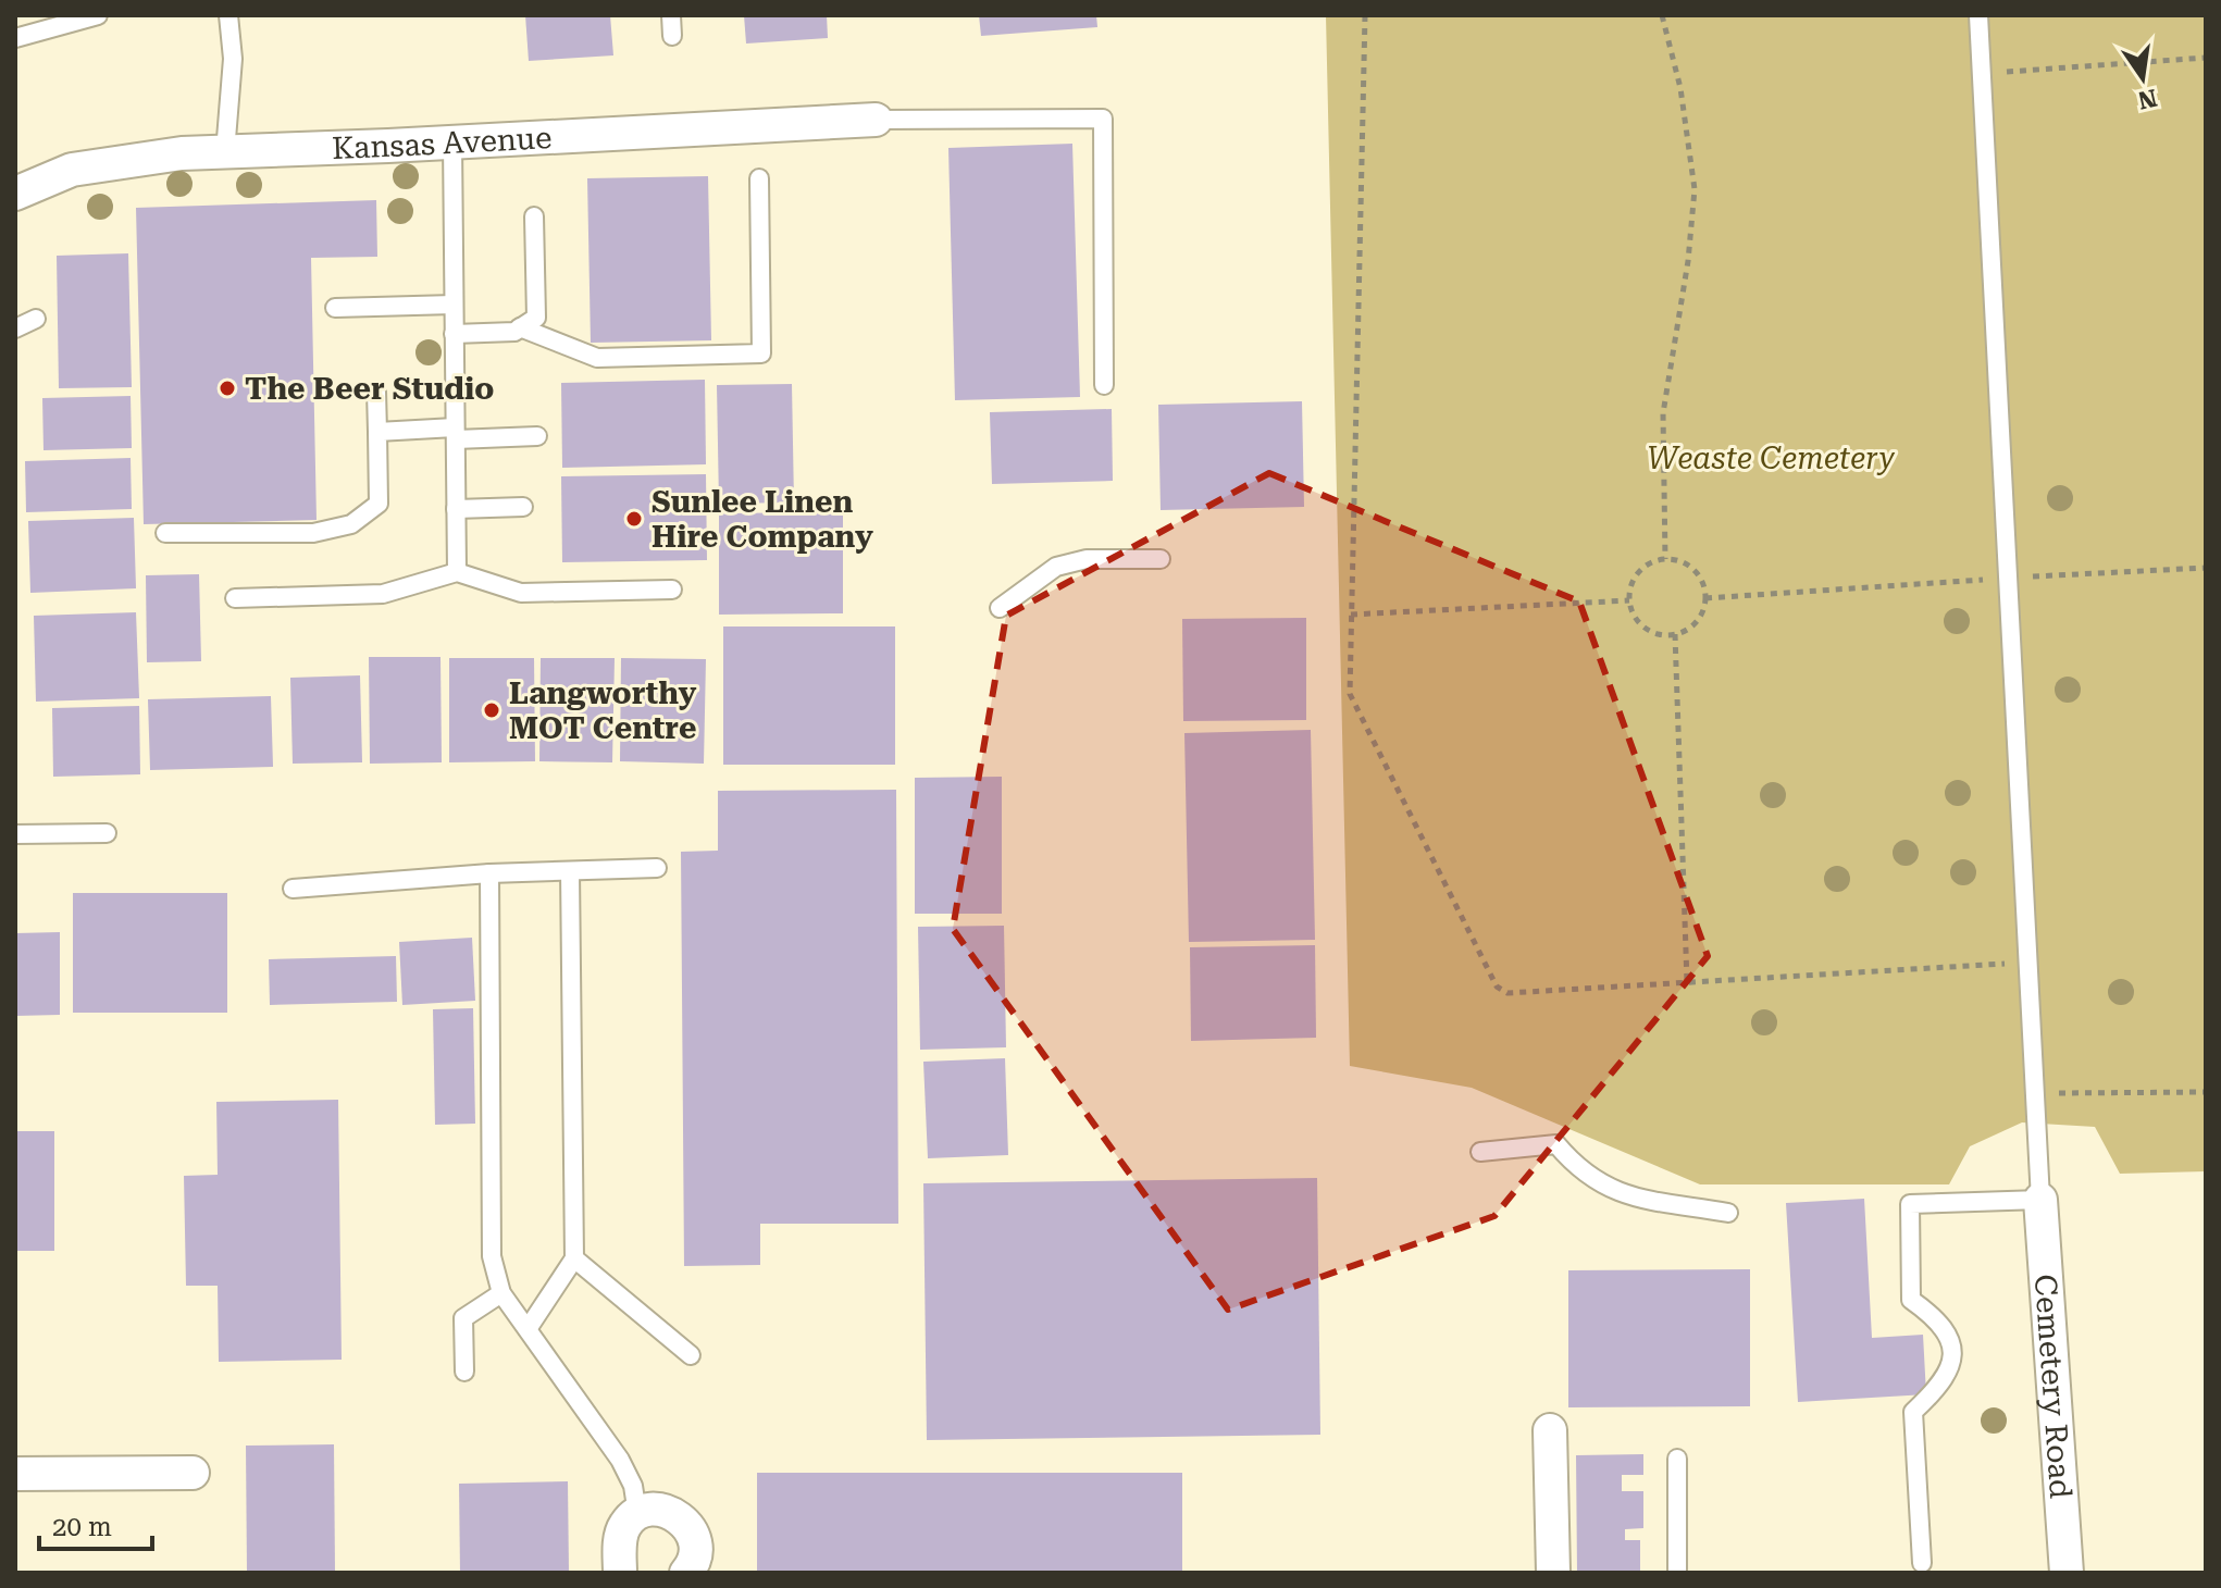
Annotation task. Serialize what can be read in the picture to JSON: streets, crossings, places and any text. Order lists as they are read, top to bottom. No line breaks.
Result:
{"streets":{"street":["Kansas Avenue","Cemetery Road"]},"parks":["Weaste Cemetery"],"places":["The Beer Studio","Sunlee Linen Hire Company","Langworthy MOT Centre"],"scale_bar":"20 m","north":"bottom"}
